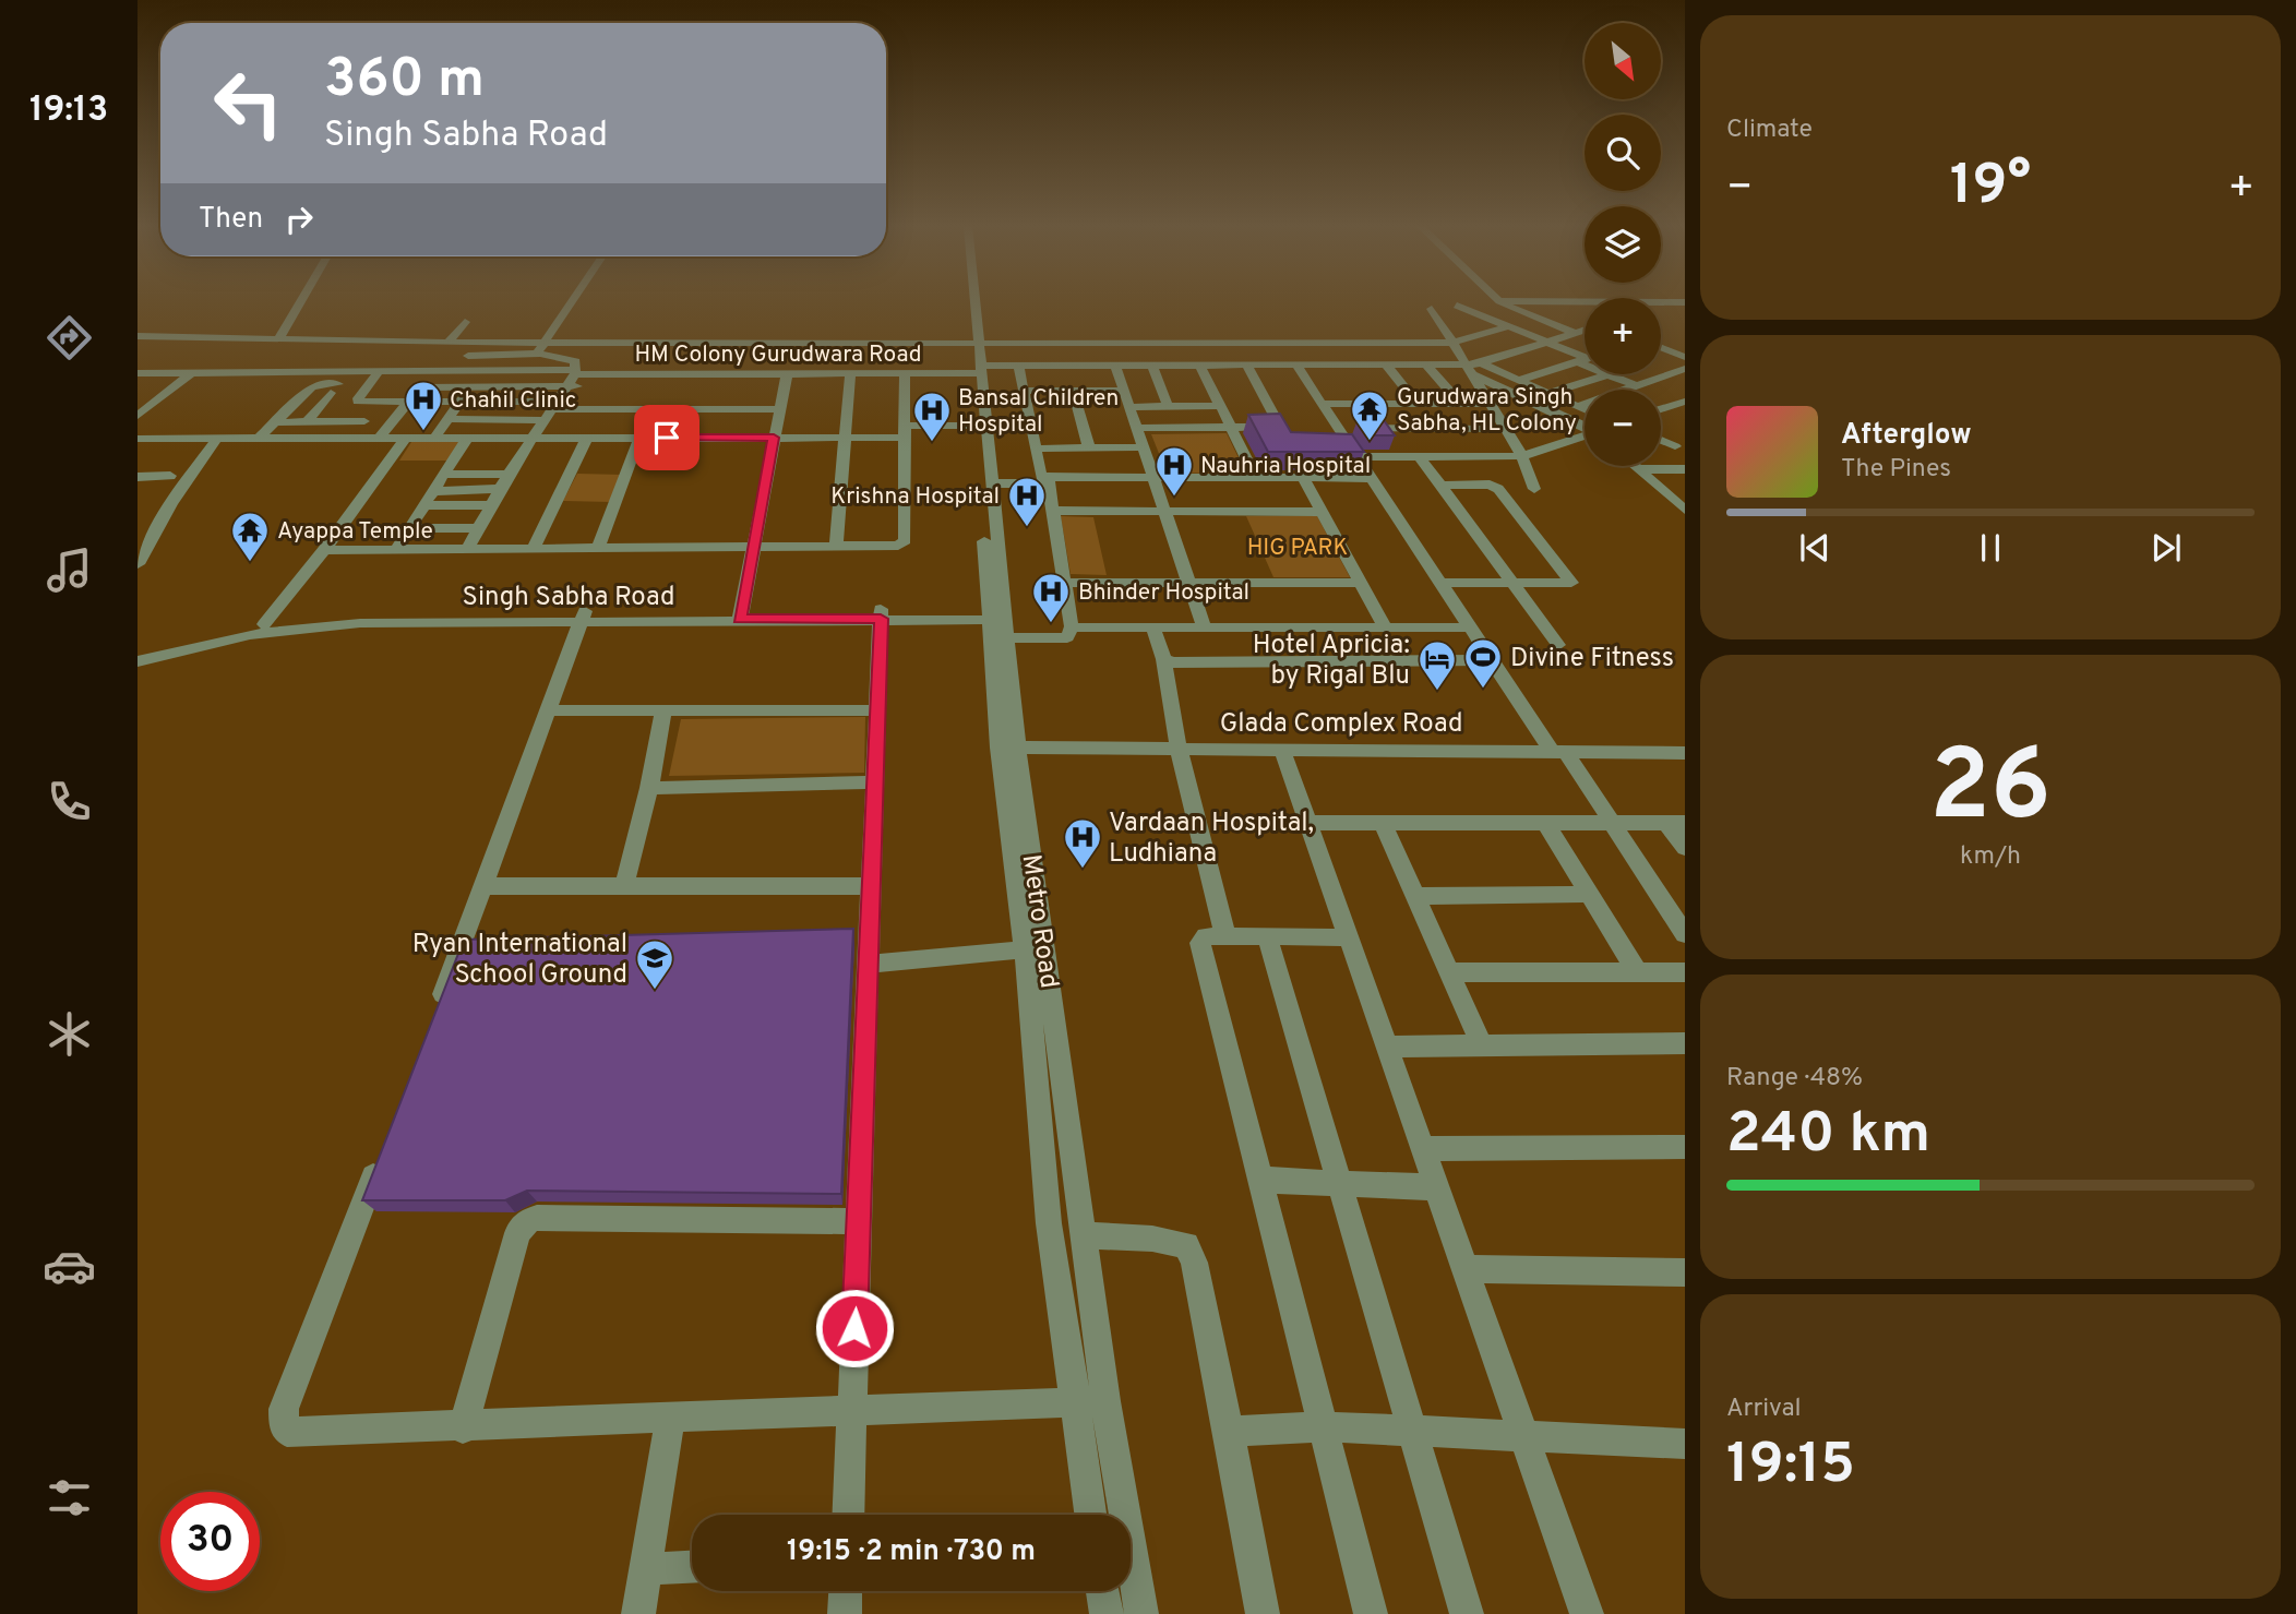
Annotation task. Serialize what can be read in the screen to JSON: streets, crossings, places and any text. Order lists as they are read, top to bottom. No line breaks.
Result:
{"streets":{"street":["HM Colony Gurudwara Road","Singh Sabha Road","Glada Complex Road","Metro Road"]},"crossings":[["HM Colony Gurudwara Road","Metro Road"],["Singh Sabha Road","Metro Road"],["Glada Complex Road","Metro Road"]],"parks":["HIG PARK"],"places":{"hospital":["Chahil Clinic","Bansal Children Hospital","Nauhria Hospital","Krishna Hospital","Bhinder Hospital","Vardaan Hospital, Ludhiana"],"temple":["Gurudwara Singh Sabha, HL Colony","Ayappa Temple"],"sports":["Divine Fitness"],"hotel":["Hotel Apricia: by Rigal Blu"],"school or university":["Ryan International School Ground"]},"north":"bottom right","page":{"tabs":"19:13","tile":["Climate",["26","km/h"],["Range · 48%","240 km"],["Arrival","19:15"]],"map_buttons":["+","−"],"turn":["360 m","Singh Sabha Road"],"heat":["−","19°","+"],"then":"Then","song":["Afterglow","The Pines"],"limit":"30","trip":"19:15 · 2 min · 730 m"}}
